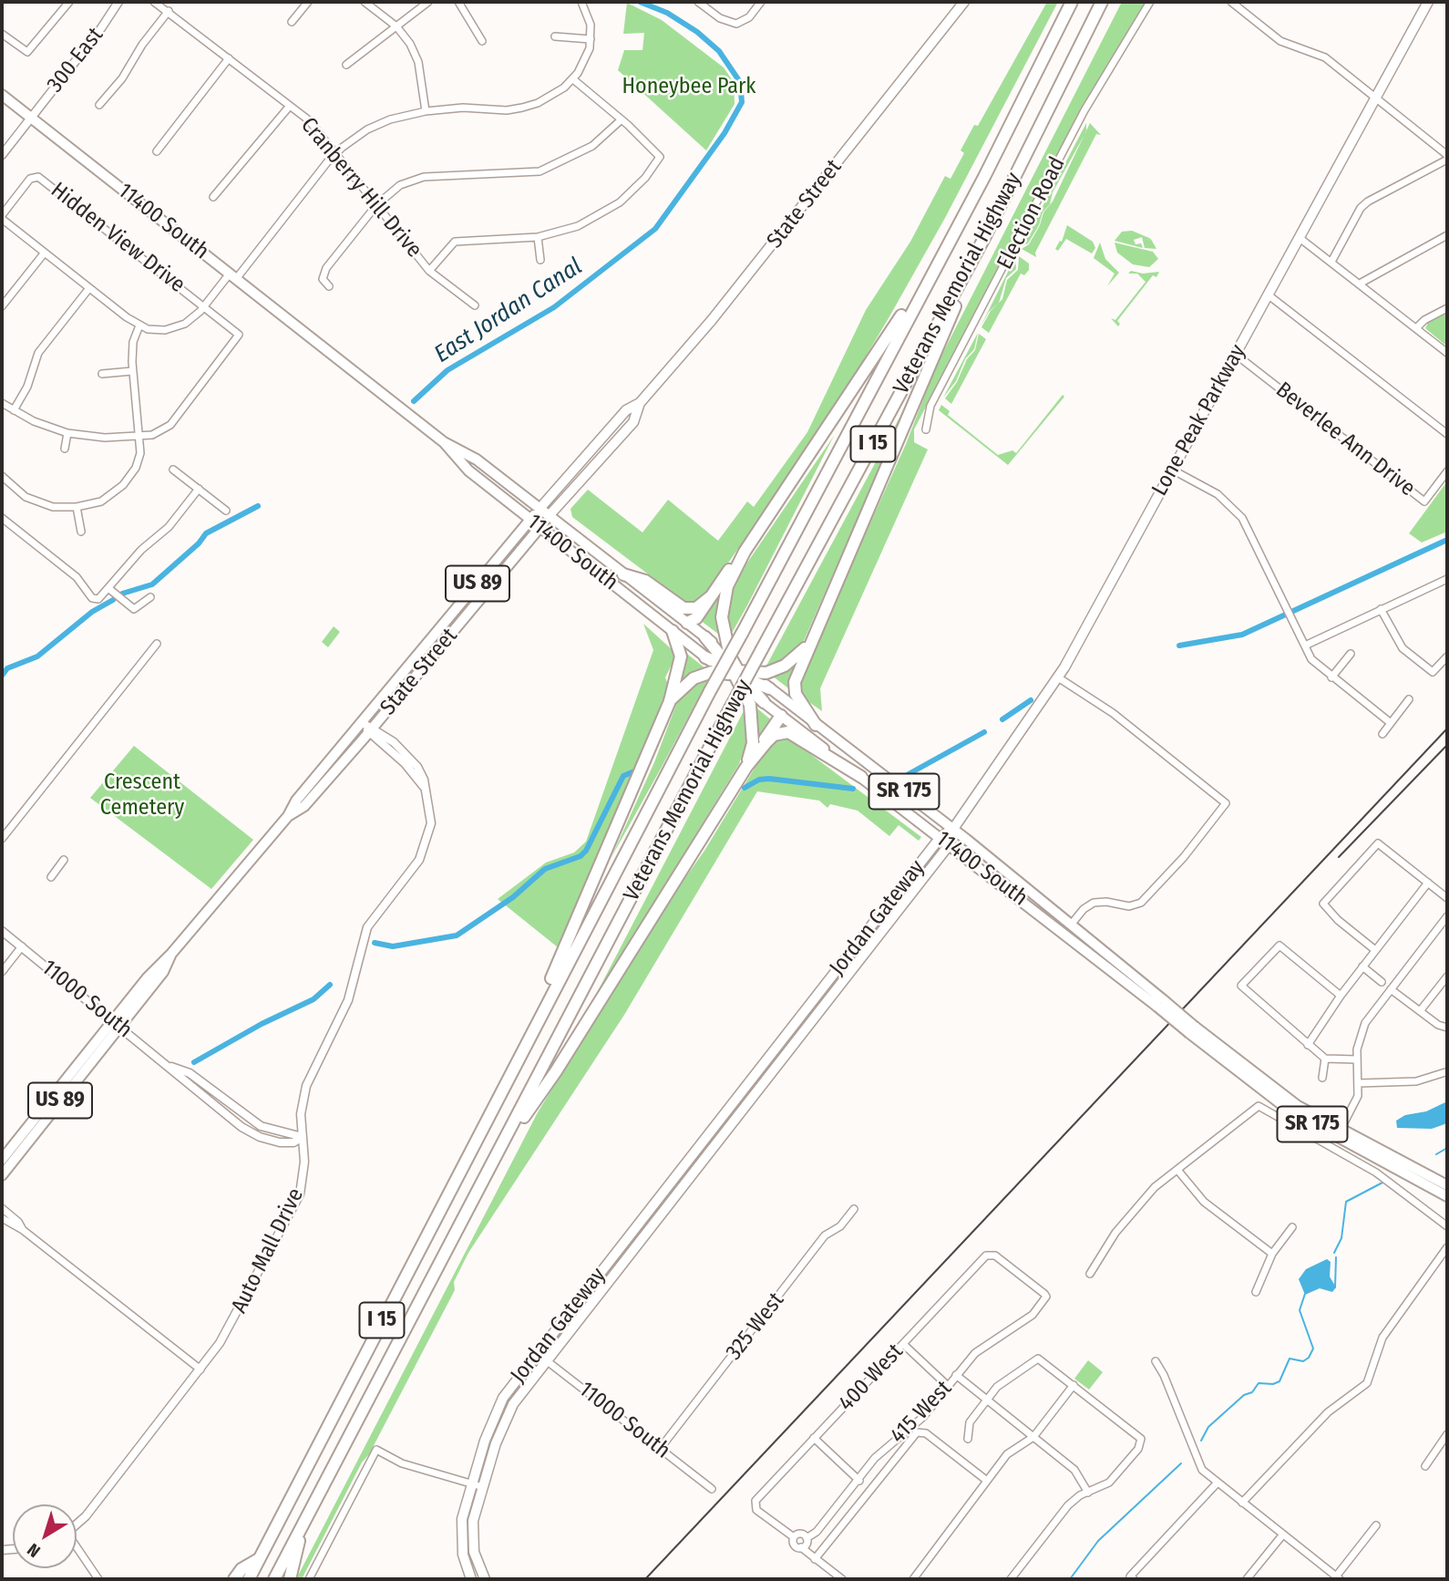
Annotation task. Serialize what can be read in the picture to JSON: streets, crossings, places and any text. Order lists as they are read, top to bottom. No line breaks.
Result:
{"streets":{"highway":["Veterans Memorial Highway","I 15"],"main road":["State Street","11400 South","Lone Peak Parkway","US 89","SR 175","Jordan Gateway"],"street":["300 East","Cranberry Hill Drive","Election Road","Hidden View Drive","Beverlee Ann Drive","11000 South","Auto Mall Drive","325 West","400 West","415 West"]},"crossings":[["300 East","11400 South"],["State Street","11400 South"],["State Street","11000 South"],["State Street","Auto Mall Drive"],["11400 South","Lone Peak Parkway"],["11400 South","Jordan Gateway"],["Lone Peak Parkway","Beverlee Ann Drive"],["Lone Peak Parkway","Jordan Gateway"],["Jordan Gateway","11000 South"],["11000 South","Auto Mall Drive"],["11000 South","325 West"],["400 West","415 West"]],"water":["East Jordan Canal"],"parks":["Honeybee Park","Crescent Cemetery"],"north":"bottom left"}
